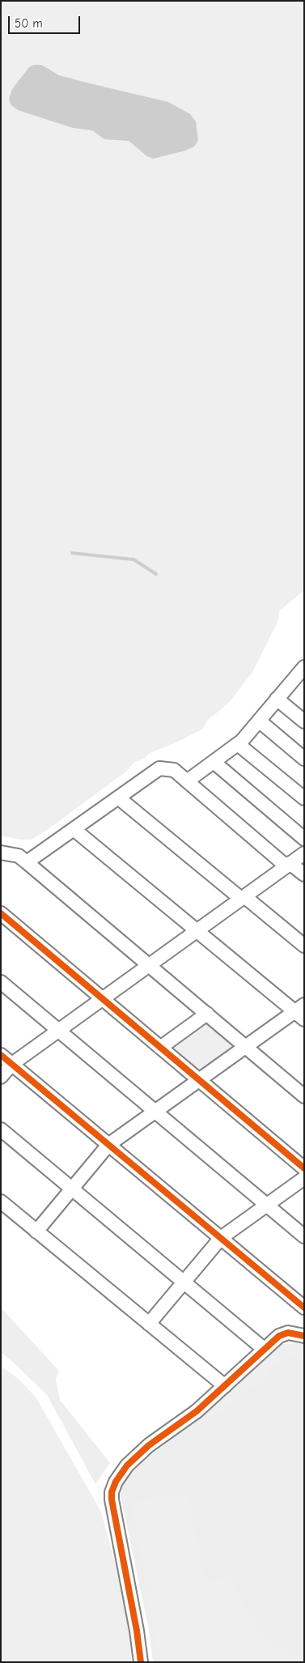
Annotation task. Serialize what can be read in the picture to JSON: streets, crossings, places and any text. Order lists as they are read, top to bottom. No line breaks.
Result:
{"scale_bar":"50 m"}
